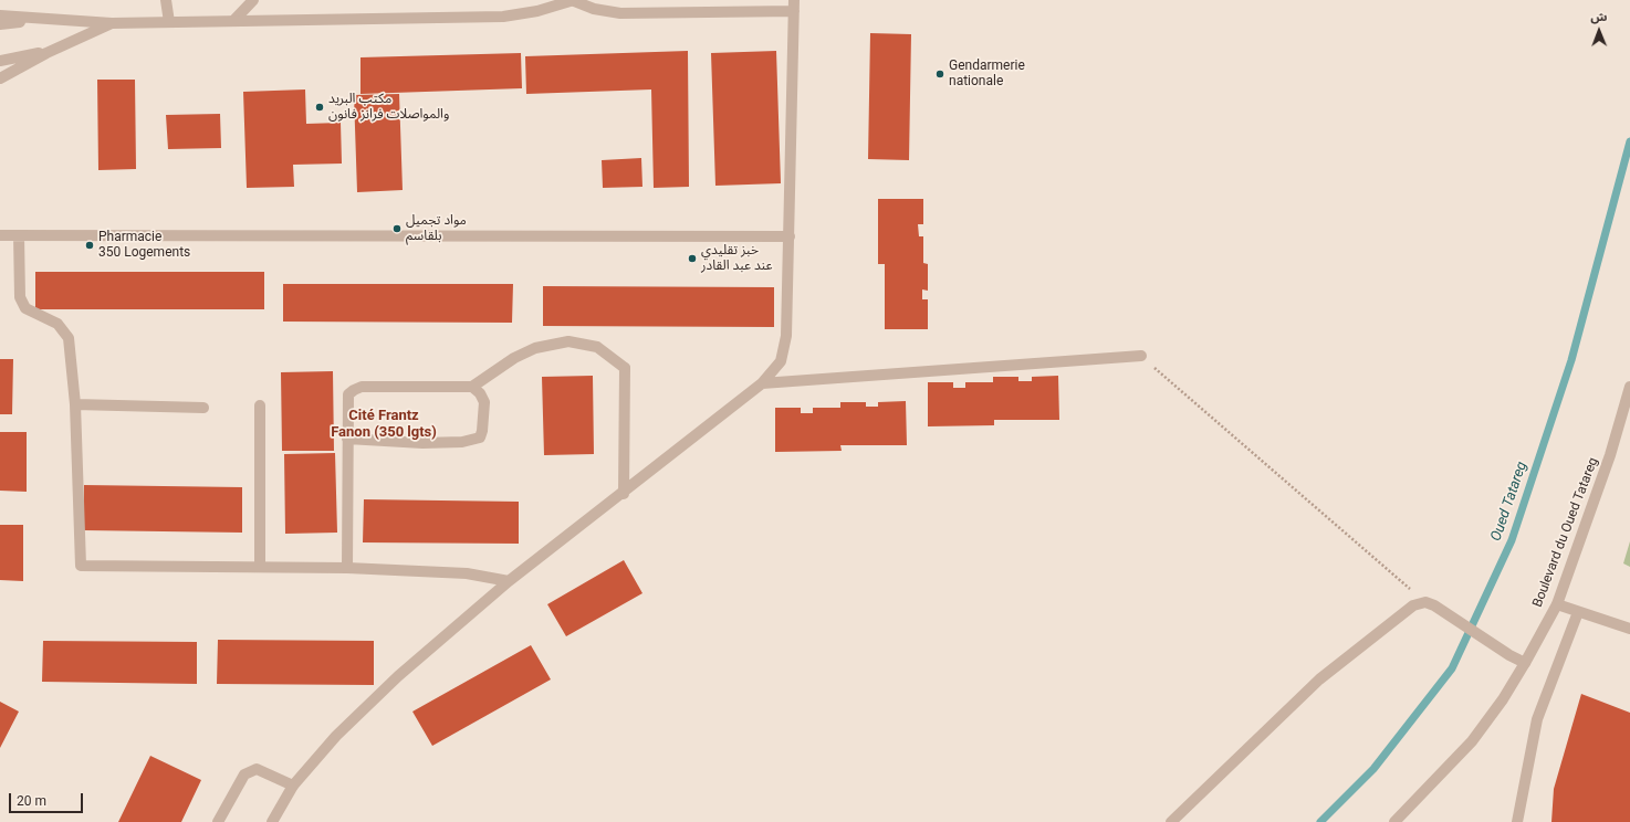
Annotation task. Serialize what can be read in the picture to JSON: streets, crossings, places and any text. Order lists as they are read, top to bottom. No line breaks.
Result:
{"streets":{"street":["Boulevard du Oued Tatareg"]},"districts":["Cité Frantz Fanon (350 lgts)"],"water":["Oued Tatareg"],"places":["Gendarmerie nationale","مكتب البريد والمواصلات فرانز فانون","مواد تجميل بلقاسم","Pharmacie 350 Logements","خبز تقليدي عند عبد القادر"],"scale_bar":"20 m","north":"top"}
